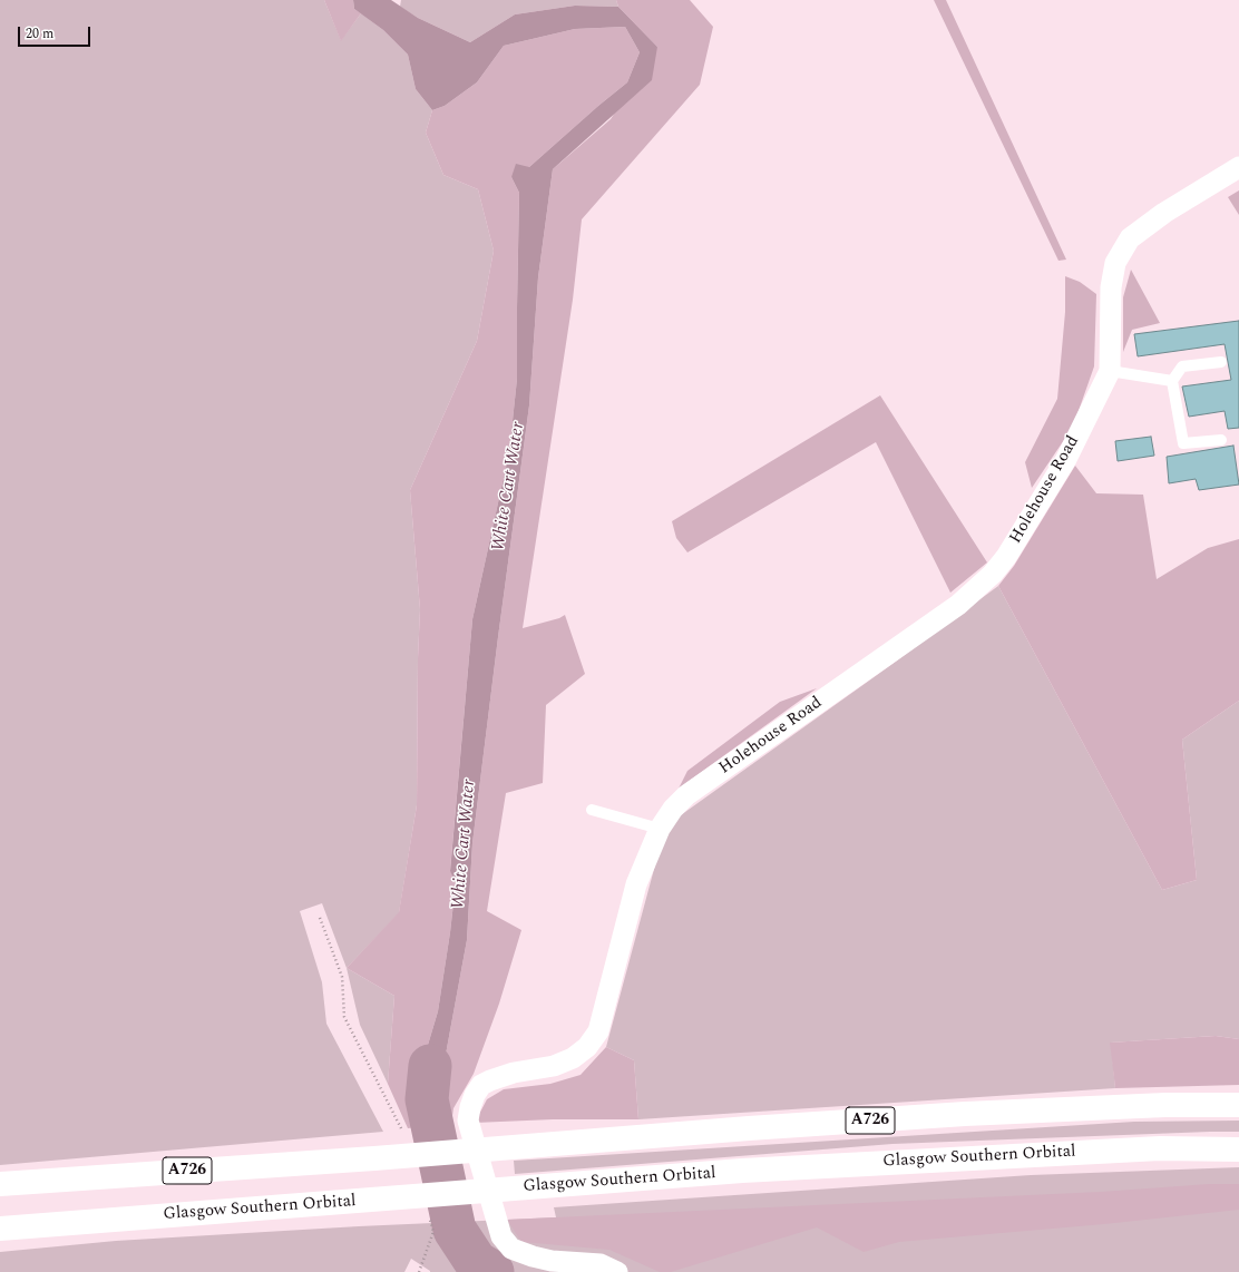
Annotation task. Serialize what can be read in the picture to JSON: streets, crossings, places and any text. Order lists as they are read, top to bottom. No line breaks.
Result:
{"streets":{"highway":["A726","Glasgow Southern Orbital"],"street":["Holehouse Road"]},"water":["White Cart Water"],"scale_bar":"20 m"}
